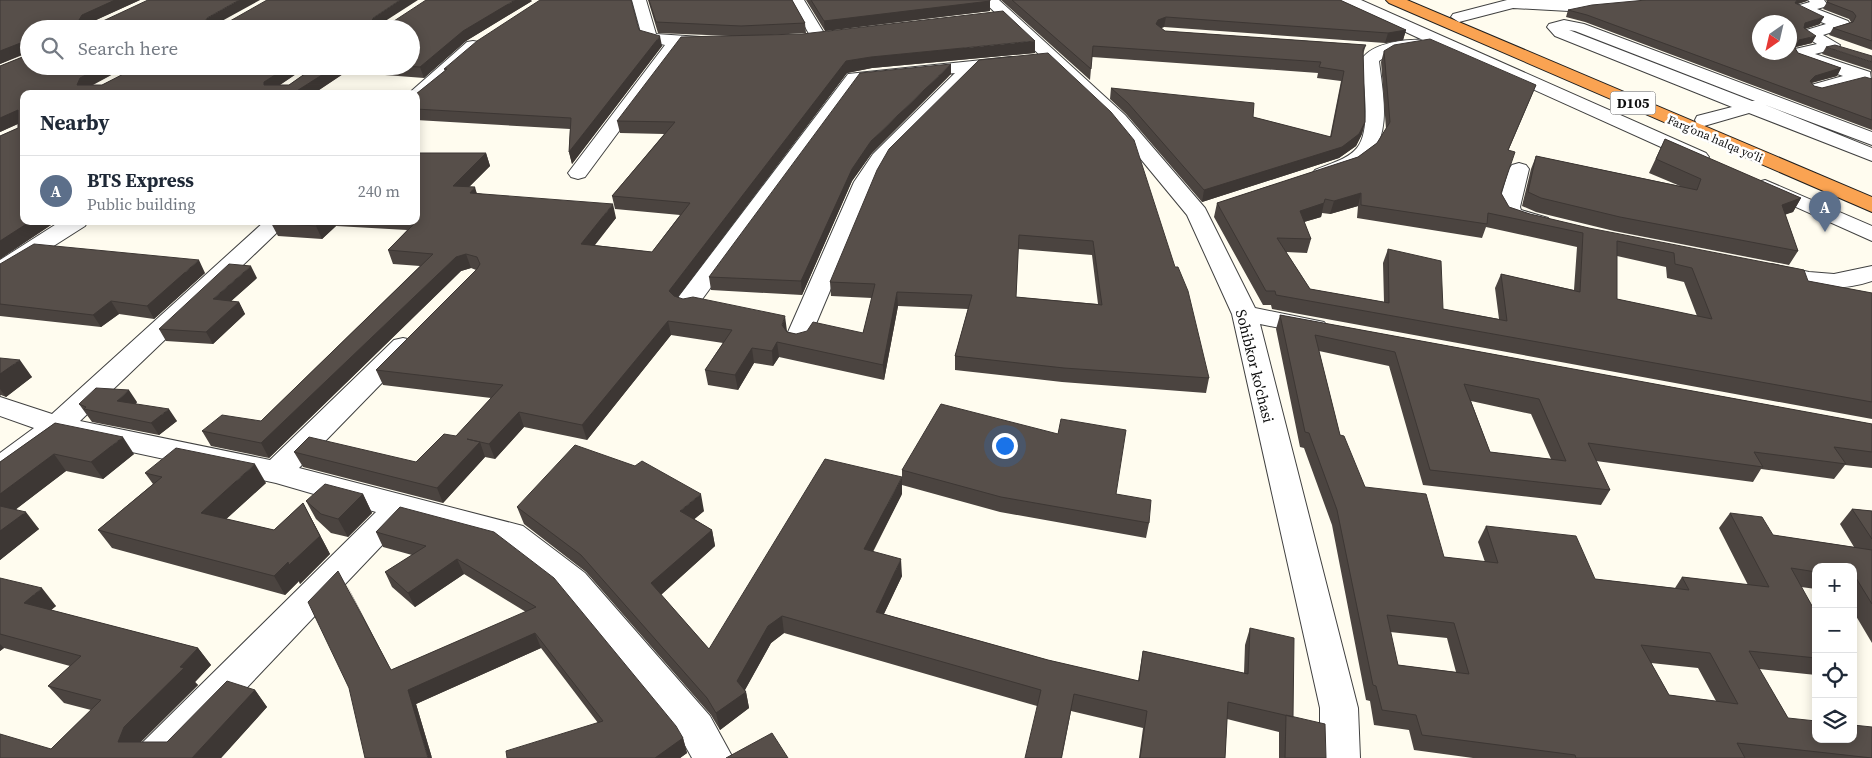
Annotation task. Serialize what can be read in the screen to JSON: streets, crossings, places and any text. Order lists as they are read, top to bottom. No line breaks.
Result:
{"streets":{"highway":["D105","Farg‘ona halqa yo‘li"],"street":["Sohibkor ko'chasi"]},"north":"bottom left","page":{"search":"Search here","heading":"Nearby","list":[{"mark":"A","name":"BTS Express","note":"Public building","value":"240 m"}],"pins":"A","map_buttons":["+","−"]}}
